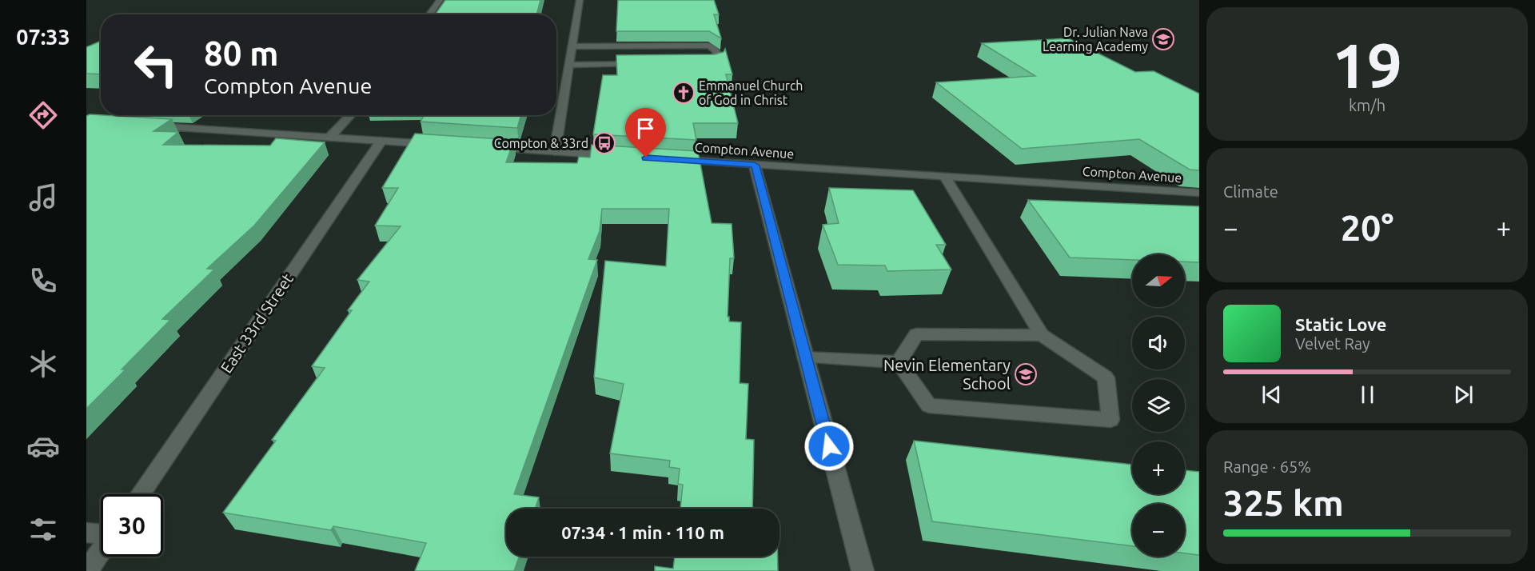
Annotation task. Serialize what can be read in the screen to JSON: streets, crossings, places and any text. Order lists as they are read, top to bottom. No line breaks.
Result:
{"streets":{"street":["Compton Avenue","East 33rd Street"]},"places":{"school or university":["Dr. Julian Nava Learning Academy","Nevin Elementary School"],"church":["Emmanuel Church of God in Christ"],"bus stop":["Compton & 33rd"]},"north":"right","page":{"tabs":"07:33","tile":[["19","km/h"],"Climate",["Range · 65%","325 km"]],"turn":["80 m","Compton Avenue"],"heat":["−","20°","+"],"map_buttons":["+","−"],"song":["Static Love","Velvet Ray"],"limit":"30","trip":"07:34 · 1 min · 110 m"}}
